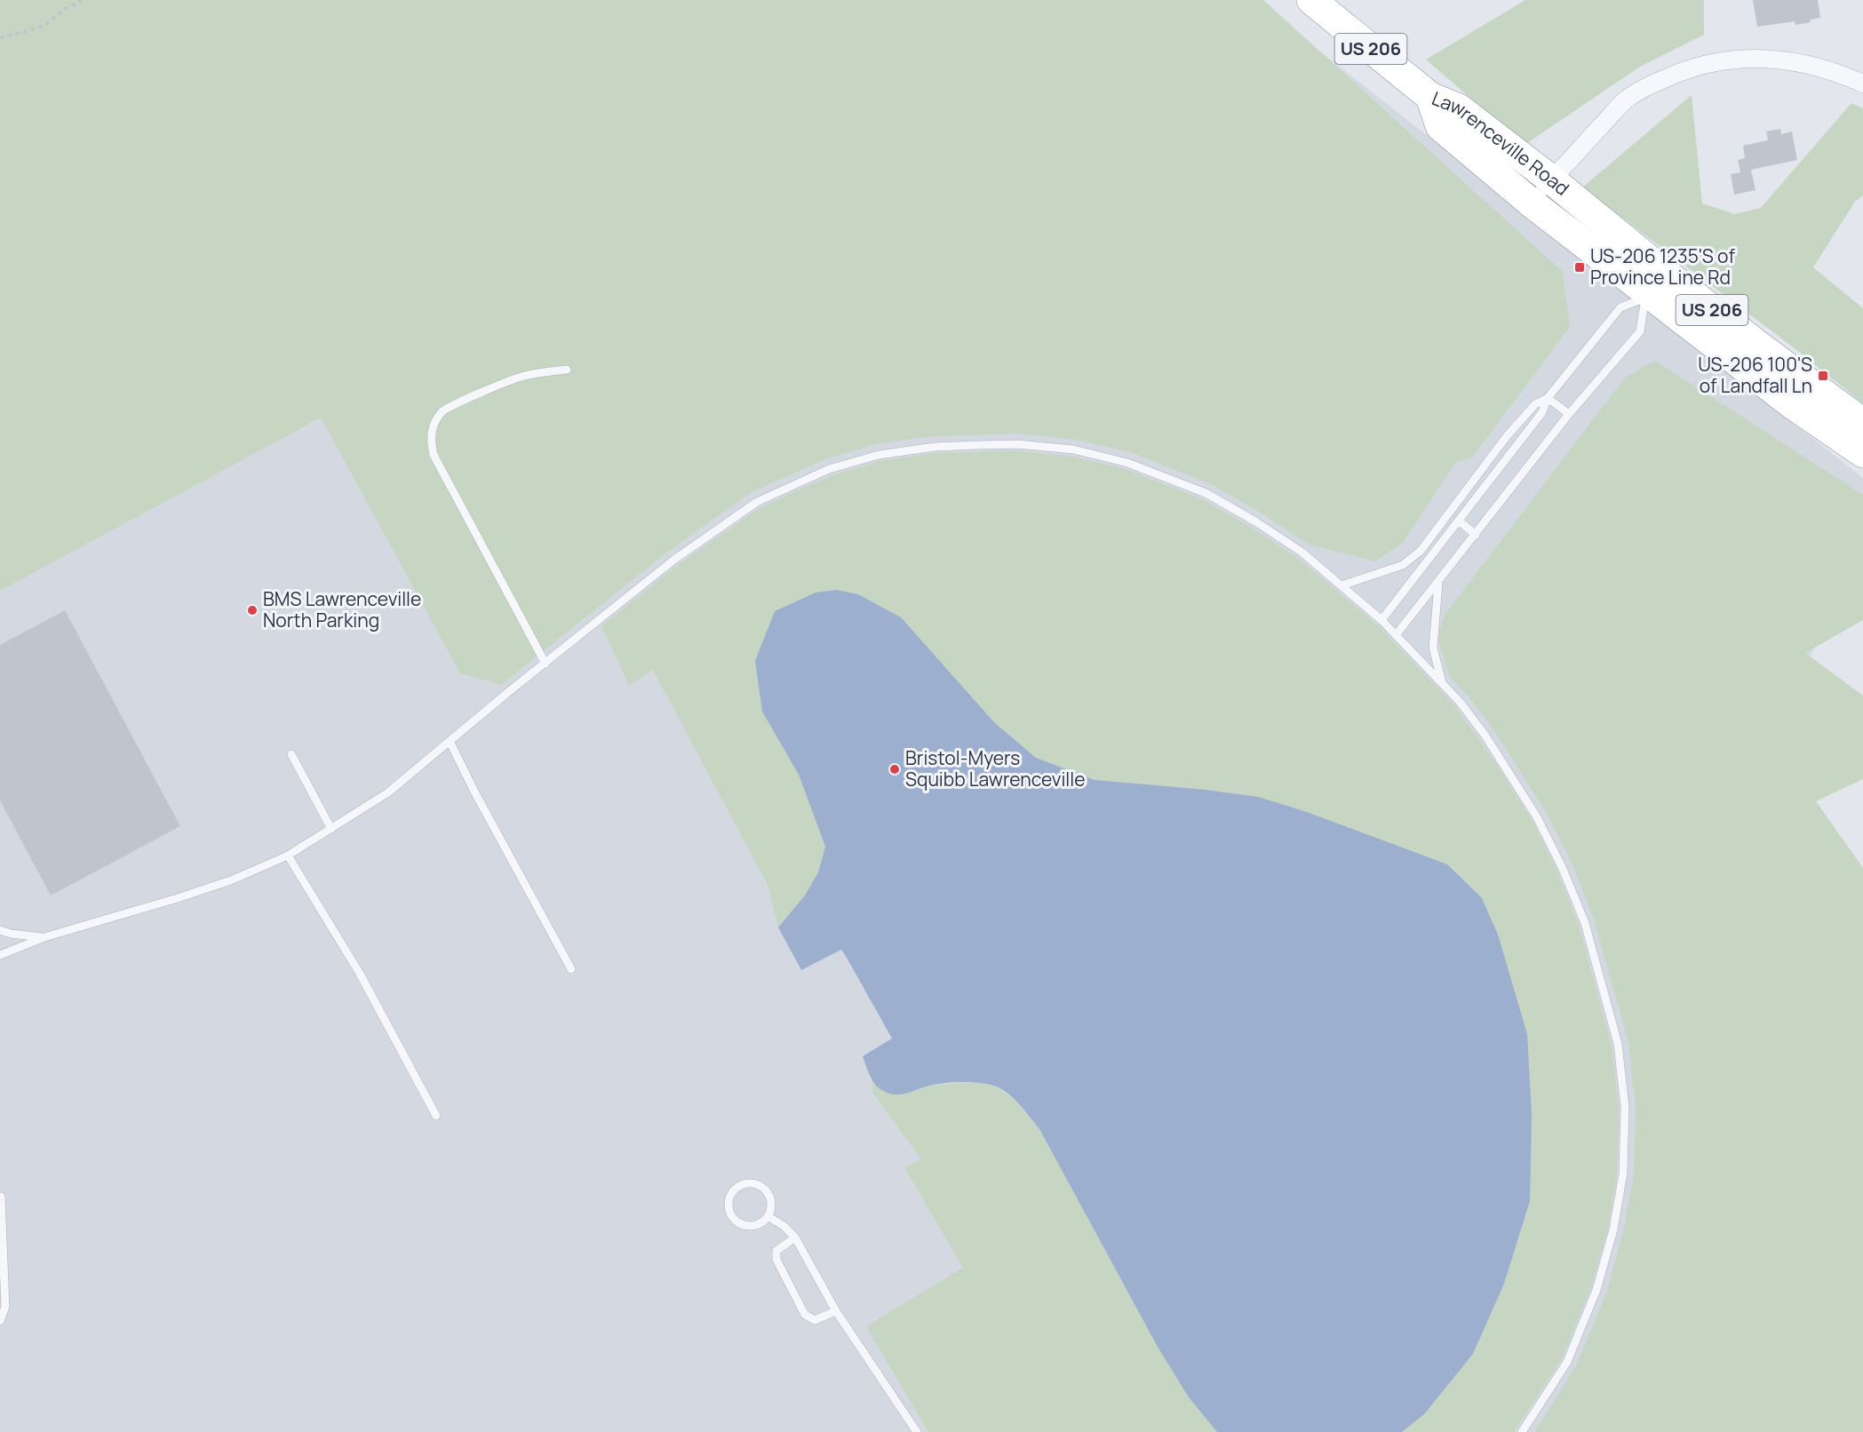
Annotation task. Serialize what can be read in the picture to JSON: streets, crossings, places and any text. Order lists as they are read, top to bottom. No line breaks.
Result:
{"streets":{"highway":["US 206","Lawrenceville Road"]},"crossings":[["US 206","Lawrenceville Road"]],"places":{"transit":["US-206 1235'S of Province Line Rd","US-206 100'S of Landfall Ln"],"other":["BMS Lawrenceville North Parking","Bristol-Myers Squibb Lawrenceville"]}}
